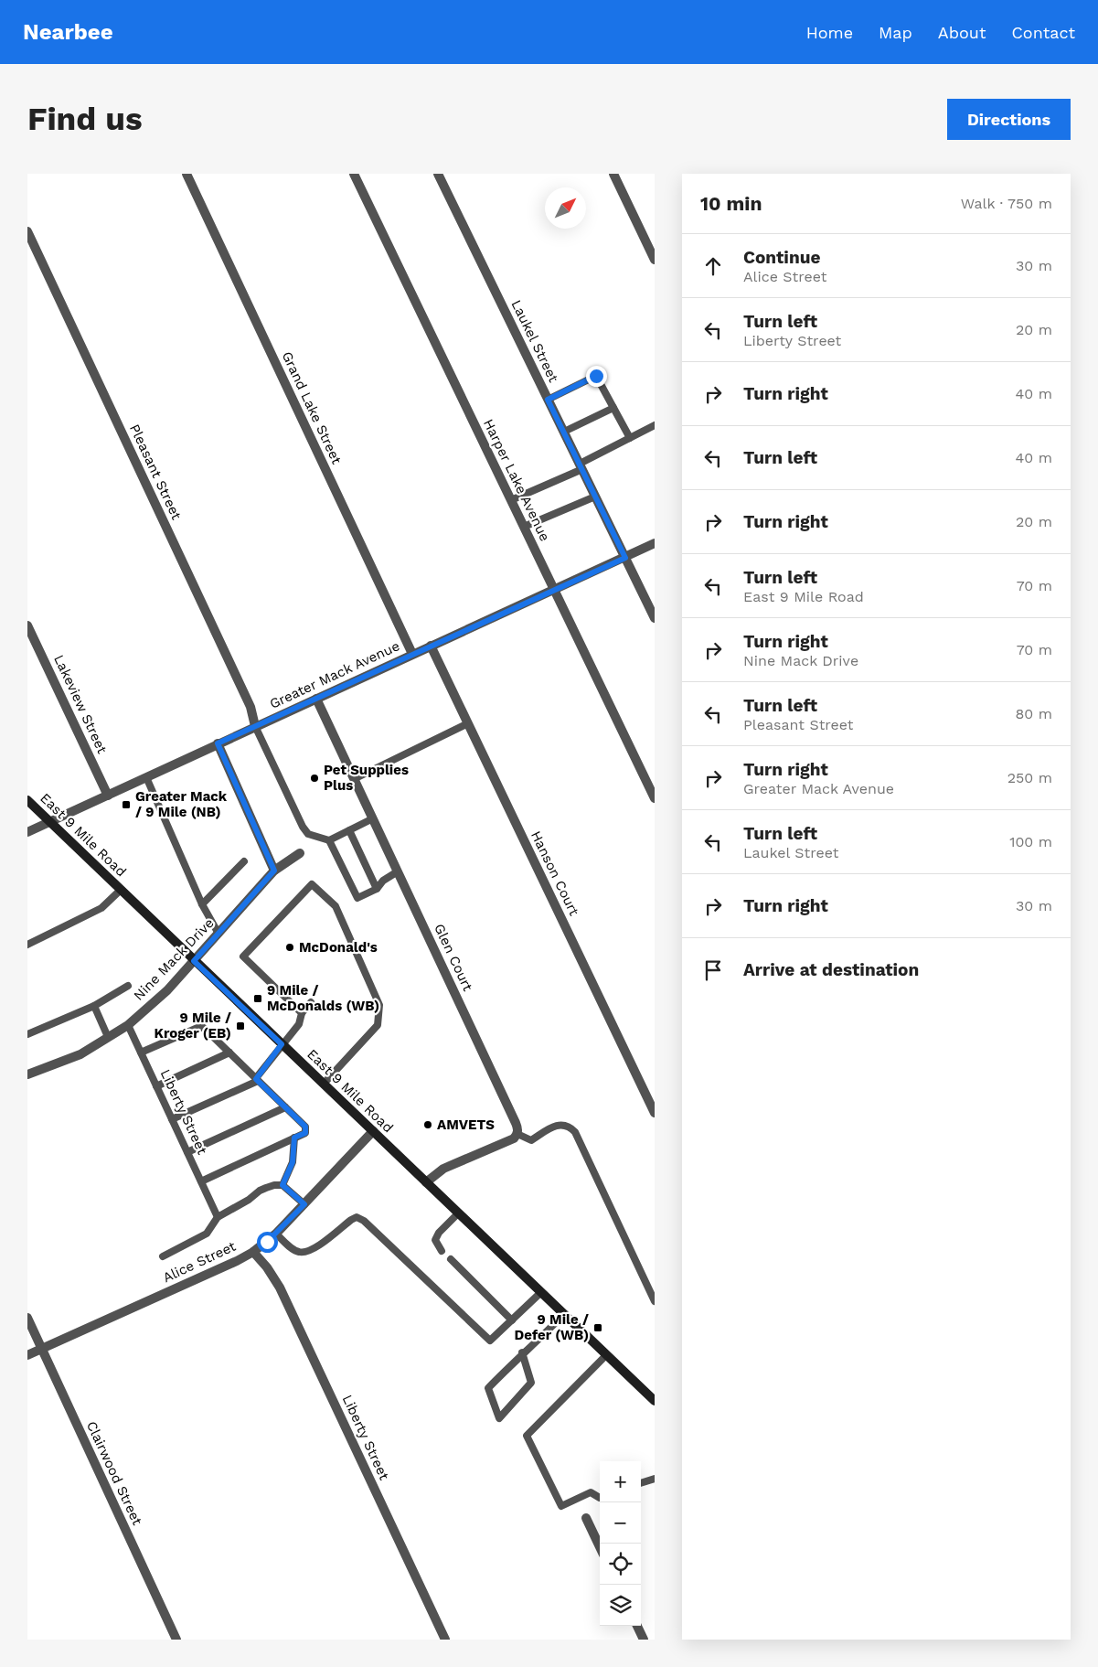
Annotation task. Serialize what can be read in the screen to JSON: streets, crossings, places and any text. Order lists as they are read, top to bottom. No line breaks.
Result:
{"streets":{"main road":["East 9 Mile Road"],"street":["Laukel Street","Grand Lake Street","Pleasant Street","Harper Lake Avenue","Greater Mack Avenue","Lakeview Street","Hanson Court","Glen Court","Nine Mack Drive","Liberty Street","Alice Street","Clairwood Street"]},"crossings":[["Laukel Street","Greater Mack Avenue"],["Grand Lake Street","Greater Mack Avenue"],["Pleasant Street","Greater Mack Avenue"],["Harper Lake Avenue","Greater Mack Avenue"],["Greater Mack Avenue","Lakeview Street"],["Greater Mack Avenue","East 9 Mile Road"],["Greater Mack Avenue","Hanson Court"],["Greater Mack Avenue","Glen Court"],["East 9 Mile Road","Nine Mack Drive"],["East 9 Mile Road","Alice Street"],["Nine Mack Drive","Liberty Street"],["Liberty Street","Alice Street"],["Alice Street","Clairwood Street"]],"places":{"other":["Pet Supplies Plus","McDonald's","AMVETS"],"transit":["Greater Mack / 9 Mile (NB)","9 Mile / McDonalds (WB)","9 Mile / Kroger (EB)","9 Mile / Defer (WB)"]},"north":"top right","page":{"header":"Nearbee","nav":["Home","Map","About","Contact"],"buttons":"Directions","title":"Find us","heading":["10 min","Walk · 750 m"],"list":[["Continue","Alice Street","30 m"],["Turn left","Liberty Street","20 m"],["Turn right","40 m"],["Turn left","40 m"],["Turn right","20 m"],["Turn left","East 9 Mile Road","70 m"],["Turn right","Nine Mack Drive","70 m"],["Turn left","Pleasant Street","80 m"],["Turn right","Greater Mack Avenue","250 m"],["Turn left","Laukel Street","100 m"],["Turn right","30 m"],"Arrive at destination"],"map_buttons":["+","−"]}}
